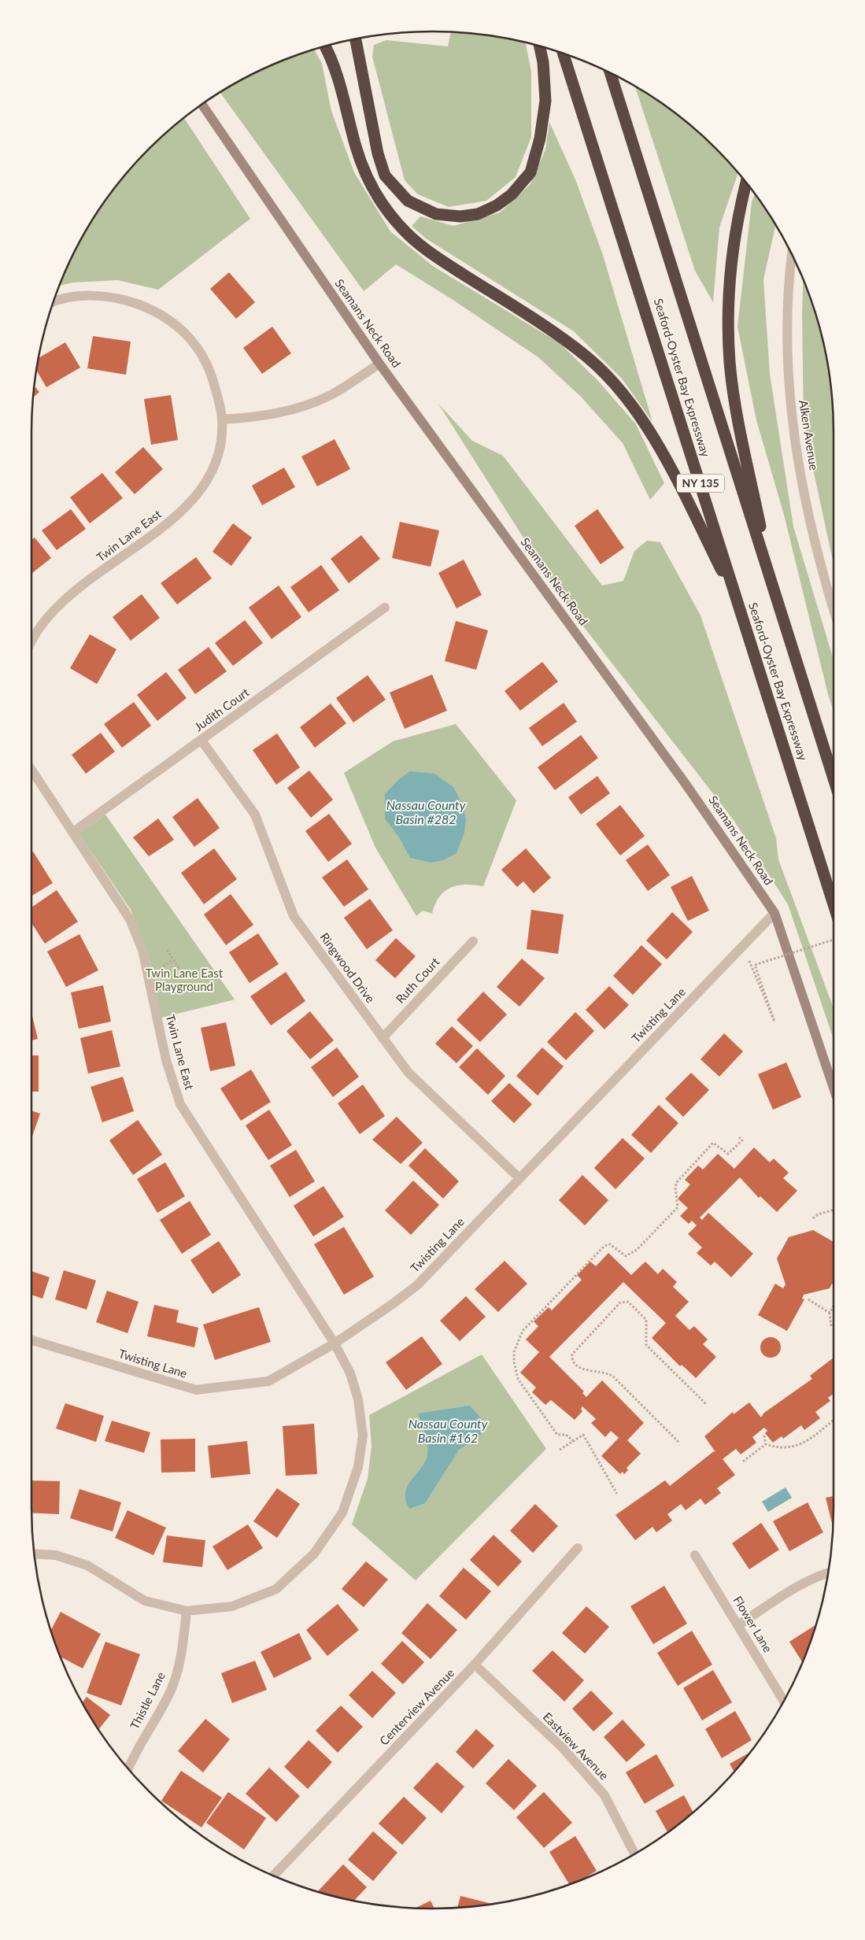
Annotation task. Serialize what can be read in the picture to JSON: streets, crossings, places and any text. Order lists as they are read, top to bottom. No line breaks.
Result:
{"streets":{"highway":["Seaford-Oyster Bay Expressway","NY 135"],"main road":["Seamans Neck Road"],"street":["Alken Avenue","Twin Lane East","Judith Court","Ringwood Drive","Ruth Court","Twisting Lane","Flower Lane","Thistle Lane","Centerview Avenue","Eastview Avenue"]},"crossings":[["Seamans Neck Road","Twisting Lane"],["Twin Lane East","Judith Court"],["Twin Lane East","Twisting Lane"],["Twin Lane East","Thistle Lane"],["Judith Court","Ringwood Drive"],["Ringwood Drive","Ruth Court"],["Ringwood Drive","Twisting Lane"],["Centerview Avenue","Eastview Avenue"]],"water":["Nassau County Basin #282","Nassau County Basin #162"],"parks":["Twin Lane East Playground"]}
